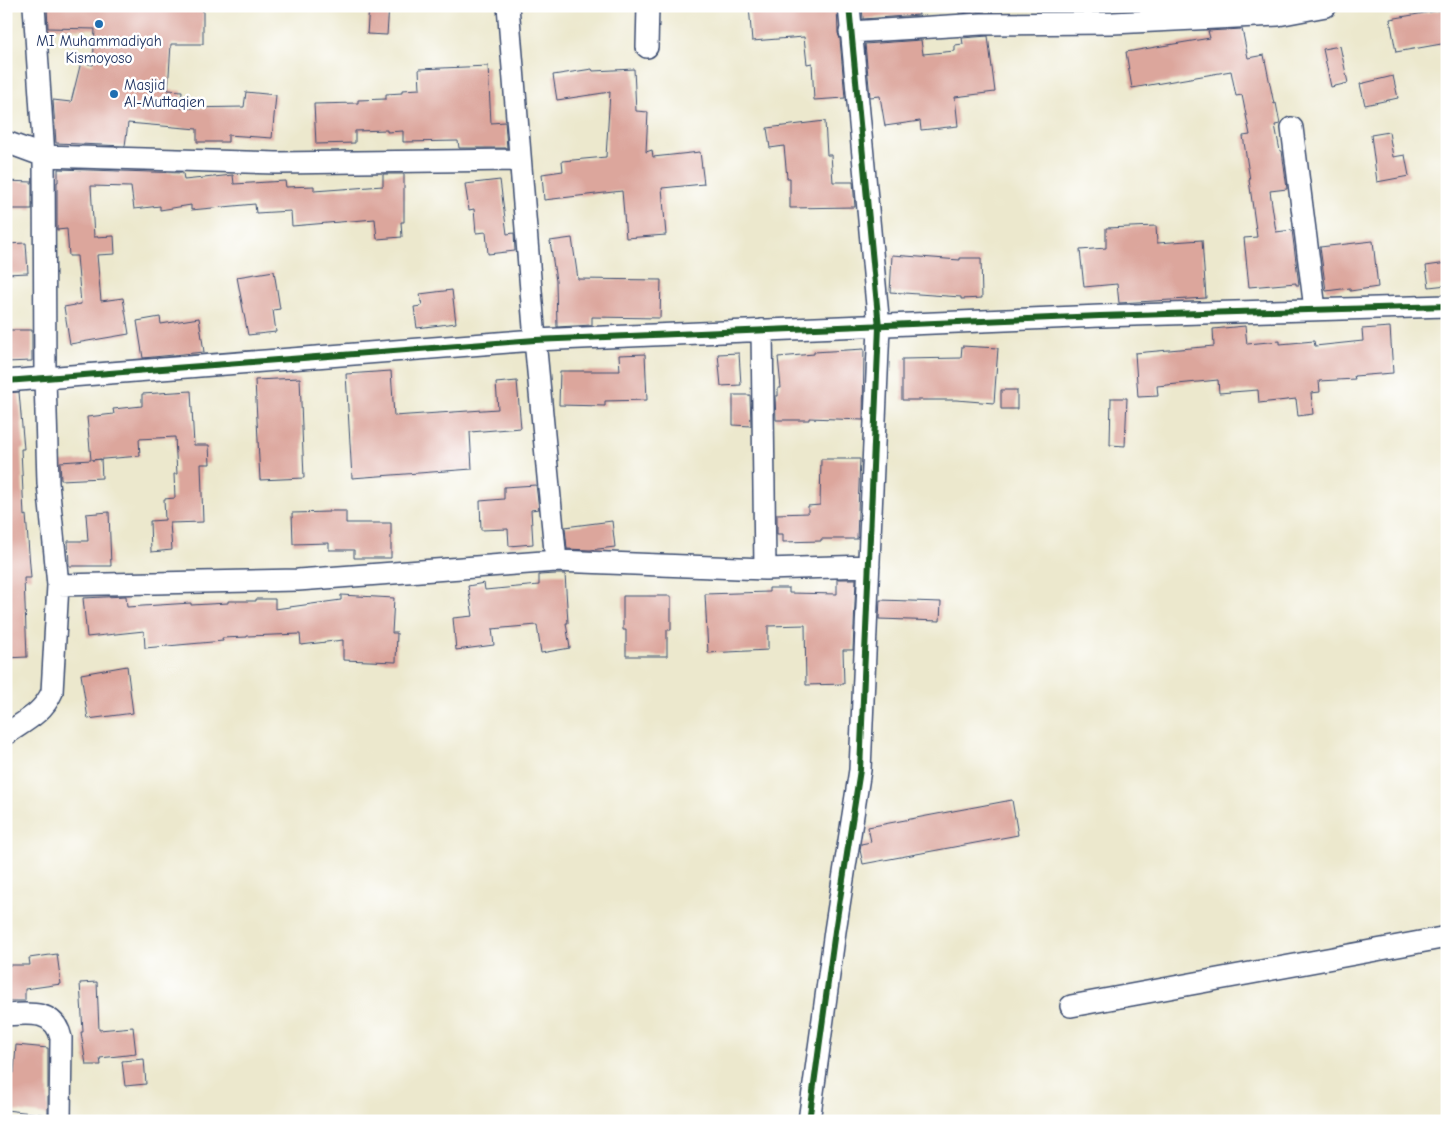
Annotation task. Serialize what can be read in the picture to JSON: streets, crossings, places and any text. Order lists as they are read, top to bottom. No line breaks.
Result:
{"places":["MI Muhammadiyah Kismoyoso","Masjid Al-Muttaqien"]}
